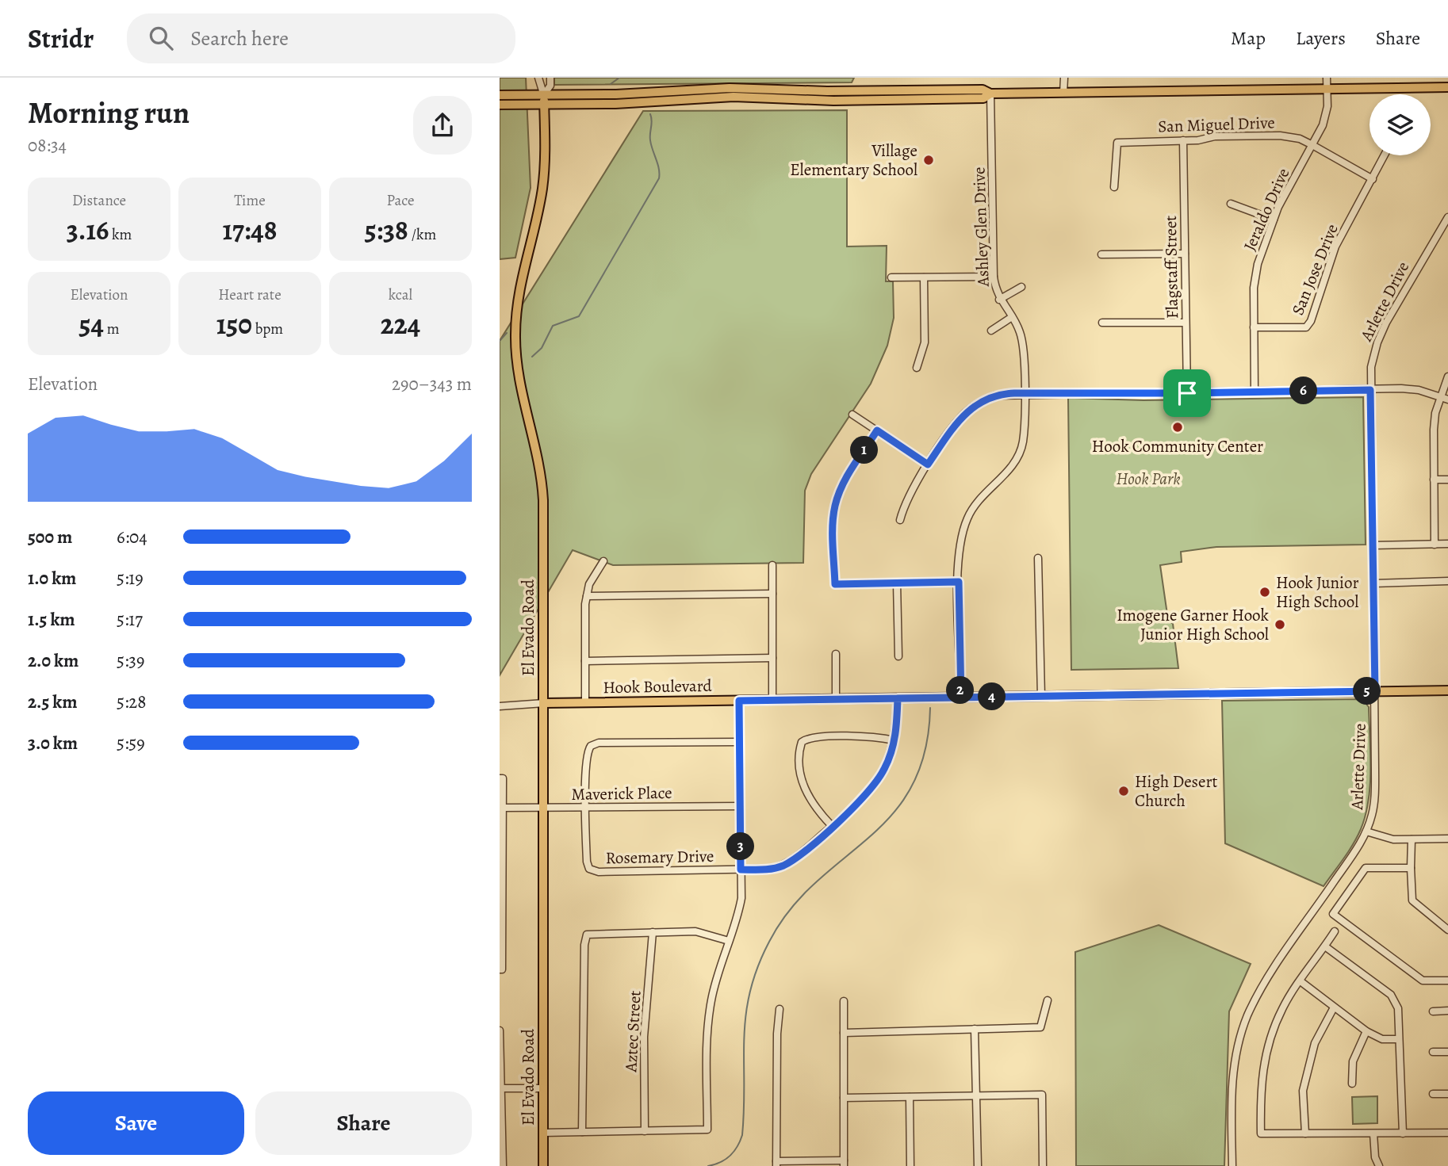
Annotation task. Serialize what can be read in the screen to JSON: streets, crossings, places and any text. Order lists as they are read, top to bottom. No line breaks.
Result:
{"streets":{"main road":["El Evado Road","Hook Boulevard"],"street":["San Miguel Drive","Jeraldo Drive","Ashley Glen Drive","Flagstaff Street","San Jose Drive","Arlette Drive","Maverick Place","Rosemary Drive","Aztec Street"]},"crossings":[["San Miguel Drive","Jeraldo Drive"],["San Miguel Drive","Flagstaff Street"],["San Miguel Drive","San Jose Drive"],["Jeraldo Drive","San Jose Drive"],["Ashley Glen Drive","Hook Boulevard"],["Arlette Drive","Hook Boulevard"],["El Evado Road","Hook Boulevard"],["El Evado Road","Maverick Place"],["Hook Boulevard","Rosemary Drive"],["Maverick Place","Rosemary Drive"]],"parks":["Hook Park"],"places":["Village Elementary School","Hook Community Center","Hook Junior High School","Imogene Garner Hook Junior High School","High Desert Church"],"page":{"header":"Stridr","search":"Search here","nav":["Map","Layers","Share"],"heading":["Morning run","08:34"],"stats":[["Distance","3.16 km"],["Time","17:48"],["Pace","5:38 /km"],["Elevation","54 m"],["Heart rate","150 bpm"],["kcal","224"]],"chart":["Elevation","290–343 m"],"pins":["6","1","2","5","4","3"],"list":[{"name":"500 m","note":"6:04"},{"name":"1.0 km","note":"5:19"},{"name":"1.5 km","note":"5:17"},{"name":"2.0 km","note":"5:39"},{"name":"2.5 km","note":"5:28"},{"name":"3.0 km","note":"5:59"}],"buttons":["Save","Share"]}}
